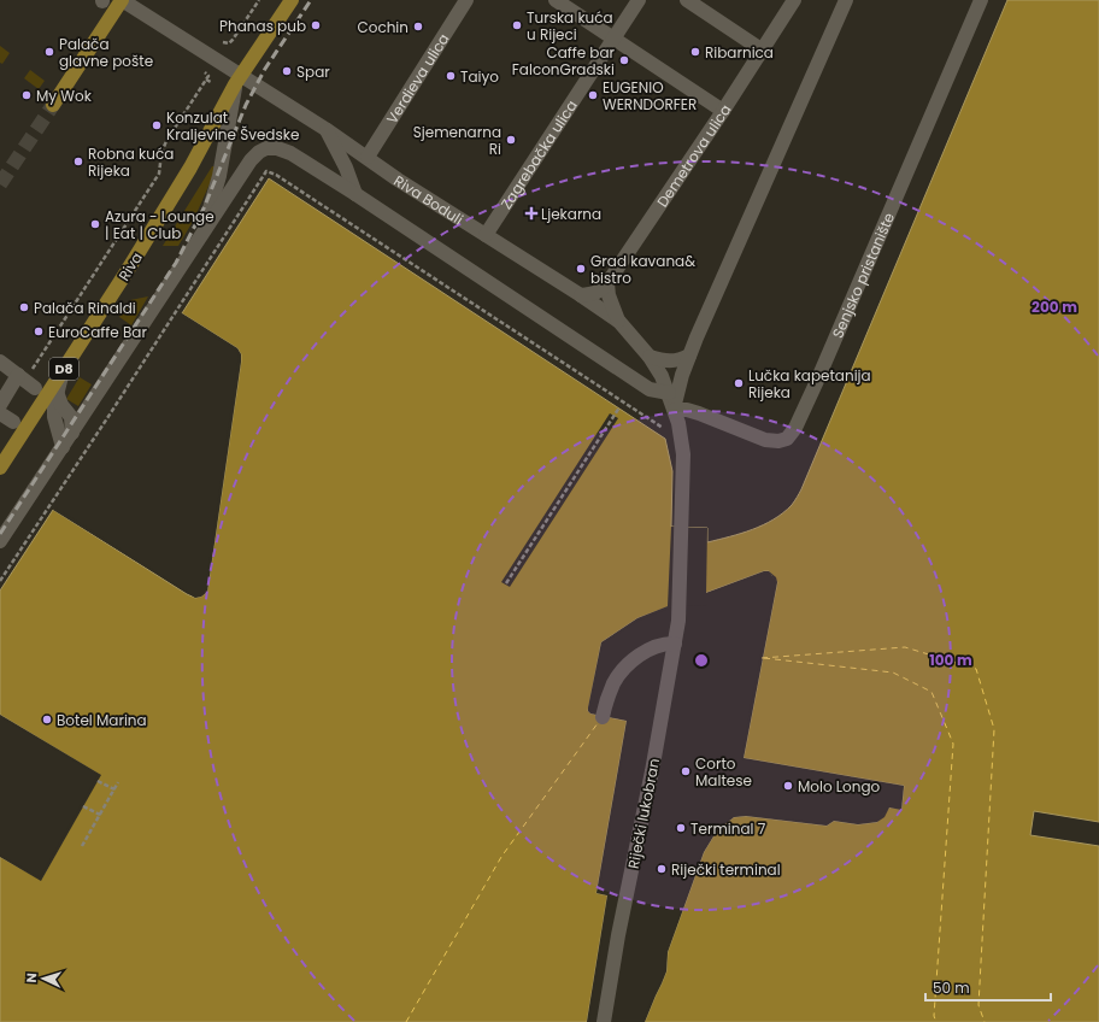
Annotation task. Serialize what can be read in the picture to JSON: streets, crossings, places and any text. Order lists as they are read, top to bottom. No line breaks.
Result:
{"streets":{"main road":["Riva","D8"],"street":["Verdieva ulica","Zagrebačka ulica","Demetrova ulica","Riva Boduli","Senjsko pristanište","Riječki lukobran"]},"crossings":[["Verdieva ulica","Riva Boduli"],["Zagrebačka ulica","Riva Boduli"],["Demetrova ulica","Riva Boduli"],["Riva Boduli","Riva"],["Riva Boduli","Senjsko pristanište"],["Riva Boduli","D8"],["Riva Boduli","Riječki lukobran"],["Riva","D8"]],"places":{"other":["Phanas pub","Turska kuća u Rijeci","Cochin","Palača glavne pošte","Ribarnica","Caffe bar FalconGradski","Spar","Taiyo","My Wok","EUGENIO WERNDORFER","Konzulat Kraljevine Švedske","Sjemenarna Ri","Robna kuća Rijeka","Azura - Lounge | Eat | Club","Grad kavana& bistro","Palača Rinaldi","EuroCaffe Bar","Lučka kapetanija Rijeka","Botel Marina","Corto Maltese","Molo Longo","Terminal 7","Riječki terminal"],"health":["Ljekarna"]},"scale_bar":"50 m","north":"left","rings":["200 m","100 m"]}
